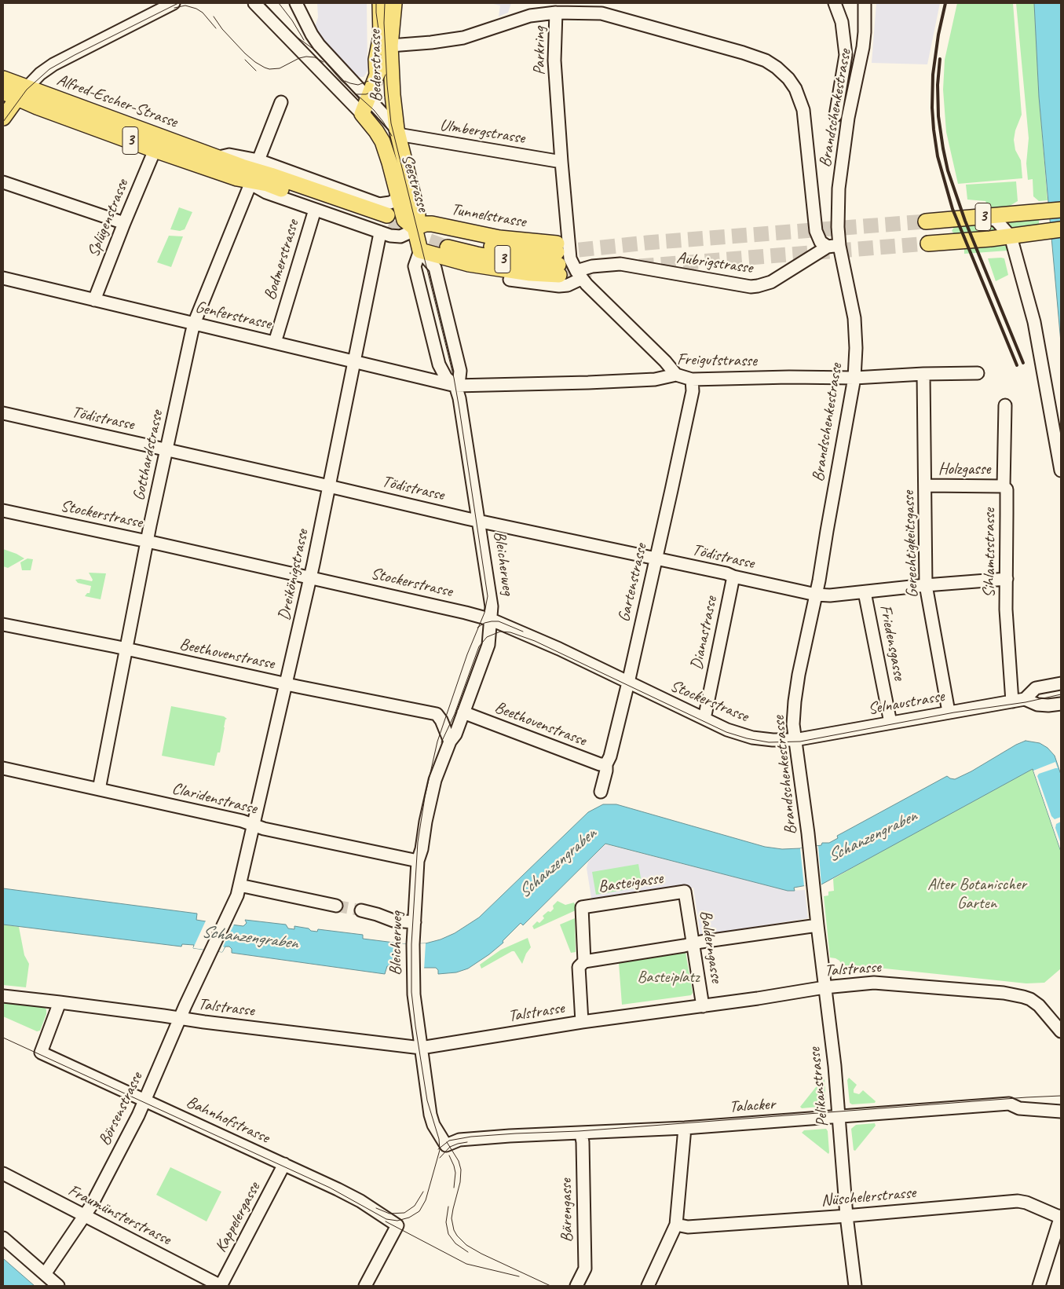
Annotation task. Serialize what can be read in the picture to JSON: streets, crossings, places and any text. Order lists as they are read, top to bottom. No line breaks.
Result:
{"streets":{"main road":["Bederstrasse","Alfred-Escher-Strasse","3","Seestrasse","Tunnelstrasse","Bleicherweg"],"street":["Parkring","Brandschenkestrasse","Ulmbergstrasse","Splügenstrasse","Bodmerstrasse","Aubrigstrasse","Genferstrasse","Freigutstrasse","Tödistrasse","Gotthardstrasse","Holzgasse","Stockerstrasse","Gerechtigkeitsgasse","Sihlamtsstrasse","Dreikönigstrasse","Gartenstrasse","Dianastrasse","Friedensgasse","Beethovenstrasse","Selnaustrasse","Claridenstrasse","Basteigasse","Balderngasse","Talstrasse","Pelikanstrasse","Talacker","Börsenstrasse","Bahnhofstrasse","Nüschelerstrasse","Bärengasse","Fraumünsterstrasse","Kappelergasse"]},"crossings":[["Parkring","Brandschenkestrasse"],["Parkring","Ulmbergstrasse"],["Parkring","Aubrigstrasse"],["Parkring","Freigutstrasse"],["Bederstrasse","Ulmbergstrasse"],["Bederstrasse","Seestrasse"],["Alfred-Escher-Strasse","Seestrasse"],["Alfred-Escher-Strasse","Tunnelstrasse"],["Alfred-Escher-Strasse","Splügenstrasse"],["Alfred-Escher-Strasse","Bodmerstrasse"],["Alfred-Escher-Strasse","Gotthardstrasse"],["Alfred-Escher-Strasse","Bleicherweg"],["Alfred-Escher-Strasse","Dreikönigstrasse"],["Brandschenkestrasse","Aubrigstrasse"],["Brandschenkestrasse","Freigutstrasse"],["Brandschenkestrasse","Tödistrasse"],["Brandschenkestrasse","Stockerstrasse"],["Brandschenkestrasse","Selnaustrasse"],["Brandschenkestrasse","Pelikanstrasse"],["Ulmbergstrasse","Seestrasse"],["3","Tunnelstrasse"],["Seestrasse","Tunnelstrasse"],["Seestrasse","Bleicherweg"],["Tunnelstrasse","Bleicherweg"],["Splügenstrasse","Genferstrasse"],["Bodmerstrasse","Genferstrasse"],["Genferstrasse","Freigutstrasse"],["Genferstrasse","Gotthardstrasse"],["Genferstrasse","Bleicherweg"],["Genferstrasse","Dreikönigstrasse"],["Freigutstrasse","Gerechtigkeitsgasse"],["Freigutstrasse","Bleicherweg"],["Freigutstrasse","Gartenstrasse"],["Tödistrasse","Gotthardstrasse"],["Tödistrasse","Gerechtigkeitsgasse"],["Tödistrasse","Sihlamtsstrasse"],["Tödistrasse","Bleicherweg"],["Tödistrasse","Dreikönigstrasse"],["Tödistrasse","Gartenstrasse"],["Tödistrasse","Dianastrasse"],["Tödistrasse","Friedensgasse"],["Gotthardstrasse","Stockerstrasse"],["Gotthardstrasse","Beethovenstrasse"],["Gotthardstrasse","Claridenstrasse"],["Holzgasse","Gerechtigkeitsgasse"],["Holzgasse","Sihlamtsstrasse"],["Stockerstrasse","Bleicherweg"],["Stockerstrasse","Dreikönigstrasse"],["Stockerstrasse","Gartenstrasse"],["Stockerstrasse","Dianastrasse"],["Stockerstrasse","Selnaustrasse"],["Gerechtigkeitsgasse","Selnaustrasse"],["Sihlamtsstrasse","Selnaustrasse"],["Bleicherweg","Beethovenstrasse"],["Bleicherweg","Claridenstrasse"],["Bleicherweg","Talstrasse"],["Bleicherweg","Talacker"],["Dreikönigstrasse","Beethovenstrasse"],["Dreikönigstrasse","Claridenstrasse"],["Dreikönigstrasse","Börsenstrasse"],["Gartenstrasse","Beethovenstrasse"],["Friedensgasse","Selnaustrasse"],["Basteigasse","Balderngasse"],["Balderngasse","Talstrasse"],["Talstrasse","Pelikanstrasse"],["Talstrasse","Börsenstrasse"],["Talstrasse","Bahnhofstrasse"],["Pelikanstrasse","Talacker"],["Pelikanstrasse","Nüschelerstrasse"],["Talacker","Bärengasse"],["Börsenstrasse","Bahnhofstrasse"],["Börsenstrasse","Fraumünsterstrasse"],["Bahnhofstrasse","Kappelergasse"],["Fraumünsterstrasse","Kappelergasse"]],"water":["Schanzengraben"],"parks":["Alter Botanischer Garten","Basteiplatz"]}
